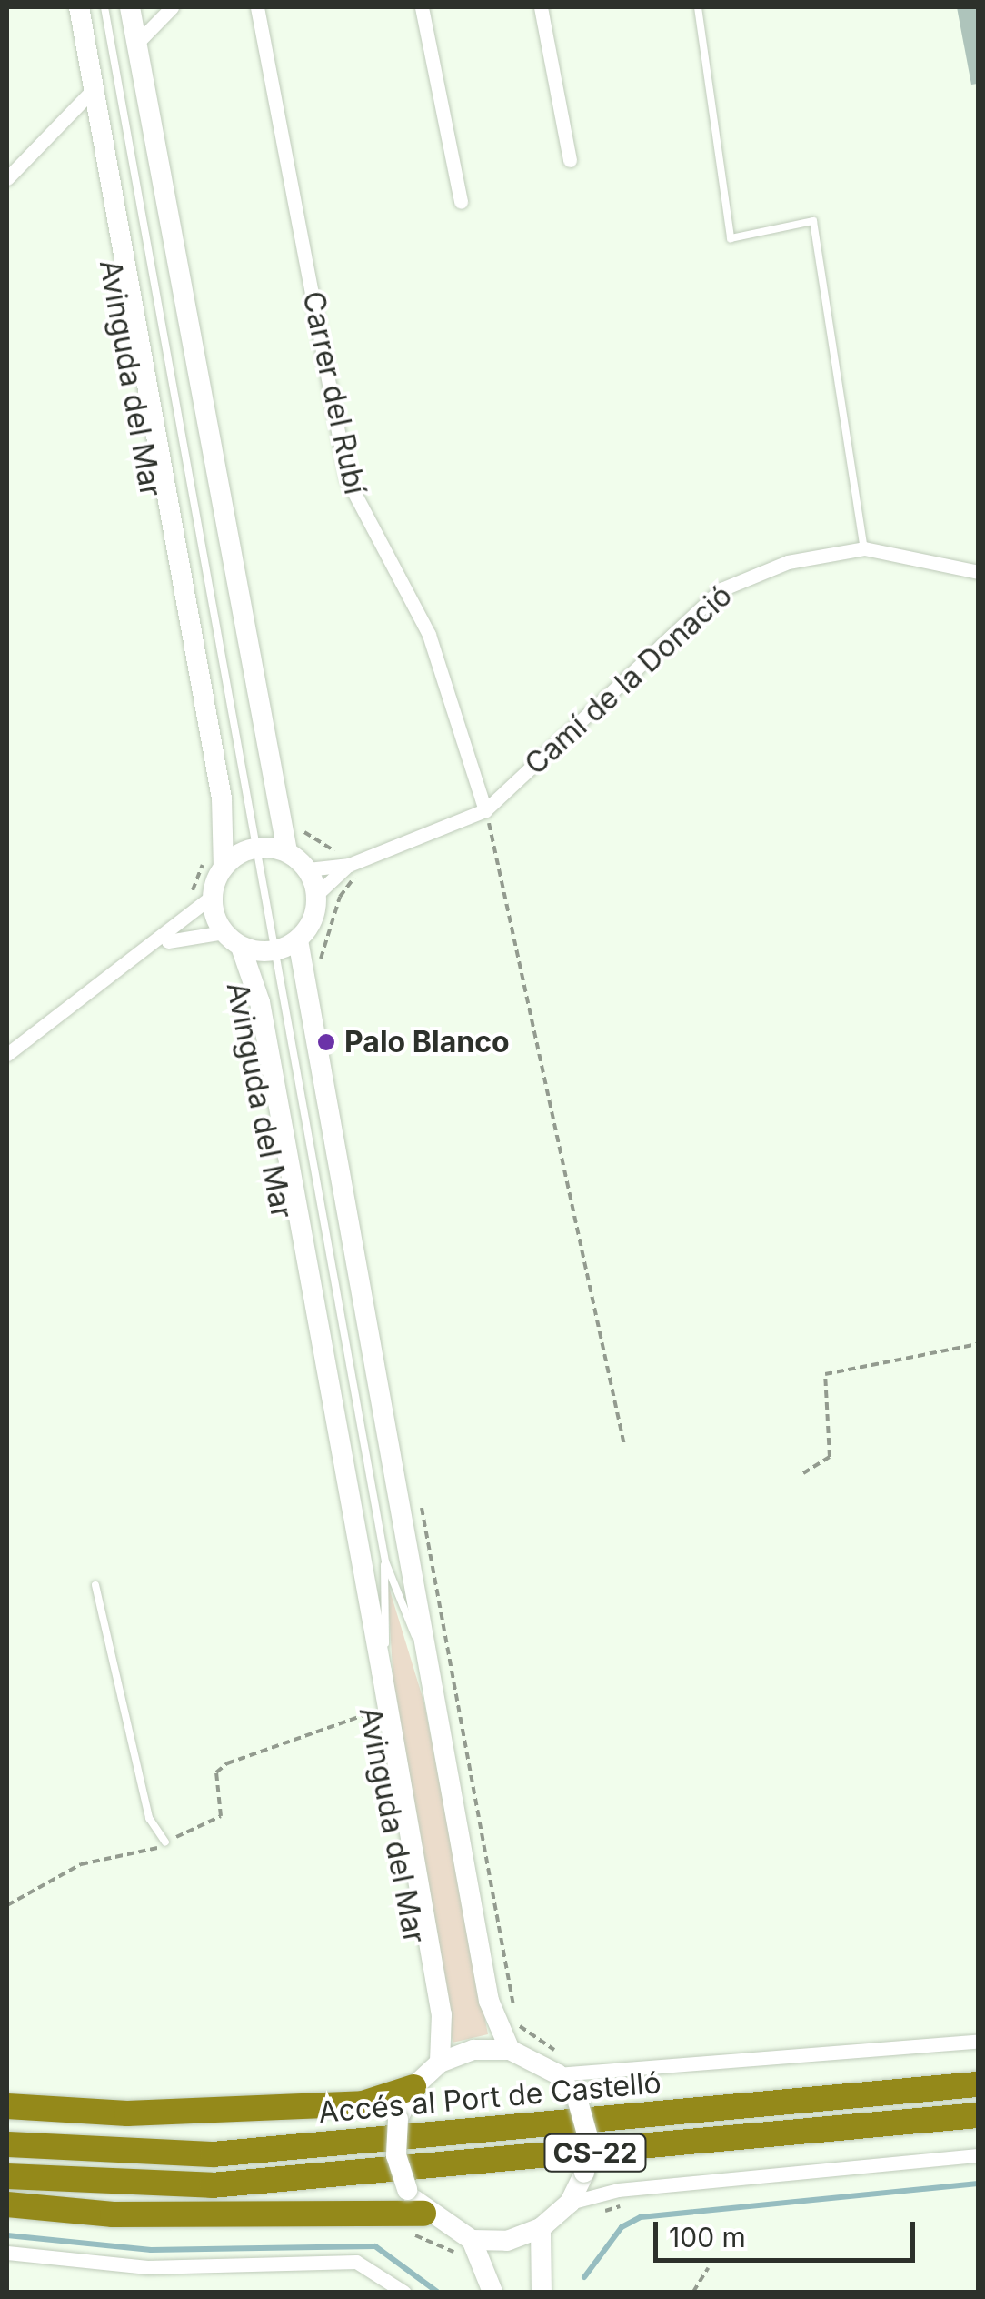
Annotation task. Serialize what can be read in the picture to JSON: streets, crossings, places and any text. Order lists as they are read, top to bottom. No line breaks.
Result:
{"streets":{"highway":["Accés al Port de Castelló","CS-22"],"main road":["Avinguda del Mar"],"street":["Carrer del Rubí","Camí de la Donació"]},"crossings":[["Carrer del Rubí","Camí de la Donació"]],"places":["Palo Blanco"],"scale_bar":"100 m"}
